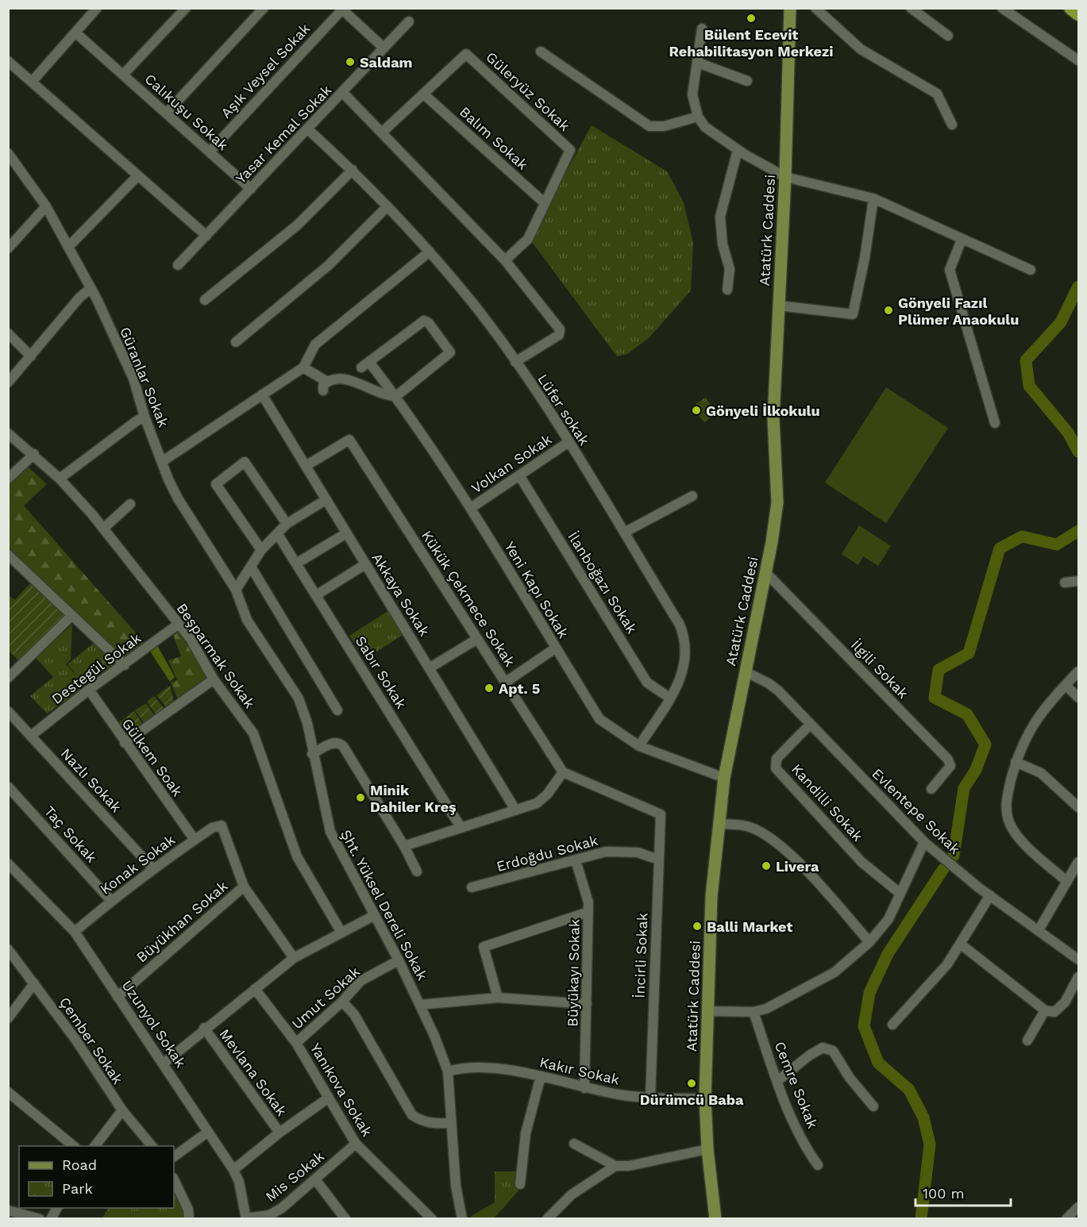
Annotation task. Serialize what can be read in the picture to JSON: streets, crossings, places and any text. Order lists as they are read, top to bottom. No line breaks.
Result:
{"streets":{"main road":["Atatürk Caddesi"],"street":["Aşık Veysel Sokak","Güleryüz Sokak","Calıkuşu Sokak","Yasar Kemal Sokak","Balım Sokak","Güranlar Sokak","Lüfer sokak","Volkan Sokak","İlanboğazı Sokak","Yeni Kapı Sokak","Akkaya Sokak","Kükük Çekmece Sokak","Beşparmak Sokak","Destegül Sokak","İlgili Sokak","Sabır Sokak","Gülkem Soak","Nazlı Sokak","Kandilli Sokak","Evlentepe Sokak","Taç Sokak","Erdoğdu Sokak","Konak Sokak","Şht. Yüksel Dereli Sokak","Büyükhan Sokak","İncirli Sokak","Büyükayı Sokak","Umut Sokak","Uzunyol Sokak","Çember Sokak","Kakır Sokak","Mevlana Sokak","Cemre Sokak","Yanıkova Sokak","Mis Sokak"]},"crossings":[["Aşık Veysel Sokak","Calıkuşu Sokak"],["Güleryüz Sokak","Balım Sokak"],["Calıkuşu Sokak","Yasar Kemal Sokak"],["Yasar Kemal Sokak","Lüfer sokak"],["Atatürk Caddesi","Yeni Kapı Sokak"],["Atatürk Caddesi","İlgili Sokak"],["Atatürk Caddesi","Evlentepe Sokak"],["Atatürk Caddesi","Kakır Sokak"],["Güranlar Sokak","Şht. Yüksel Dereli Sokak"],["Lüfer sokak","Volkan Sokak"],["Lüfer sokak","İlanboğazı Sokak"],["Lüfer sokak","Yeni Kapı Sokak"],["Volkan Sokak","İlanboğazı Sokak"],["Volkan Sokak","Yeni Kapı Sokak"],["Akkaya Sokak","Kükük Çekmece Sokak"],["Kükük Çekmece Sokak","İncirli Sokak"],["Beşparmak Sokak","Destegül Sokak"],["Destegül Sokak","Gülkem Soak"],["Destegül Sokak","Nazlı Sokak"],["Gülkem Soak","Konak Sokak"],["Nazlı Sokak","Konak Sokak"],["Kandilli Sokak","Evlentepe Sokak"],["Taç Sokak","Konak Sokak"],["Erdoğdu Sokak","İncirli Sokak"],["Erdoğdu Sokak","Büyükayı Sokak"],["Konak Sokak","Büyükhan Sokak"],["Konak Sokak","Uzunyol Sokak"],["Şht. Yüksel Dereli Sokak","Umut Sokak"],["Şht. Yüksel Dereli Sokak","Kakır Sokak"],["Büyükhan Sokak","Uzunyol Sokak"],["İncirli Sokak","Kakır Sokak"],["Büyükayı Sokak","Kakır Sokak"],["Umut Sokak","Yanıkova Sokak"],["Uzunyol Sokak","Mis Sokak"],["Yanıkova Sokak","Mis Sokak"]],"places":["Bülent Ecevit Rehabilitasyon Merkezi","Saldam","Gönyeli Fazıl Plümer Anaokulu","Gönyeli İlkokulu","Apt. 5","Minik Dahiler Kreş","Livera","Balli Market","Dürümcü Baba"],"legend":["Road","Park"],"scale_bar":"100 m"}
